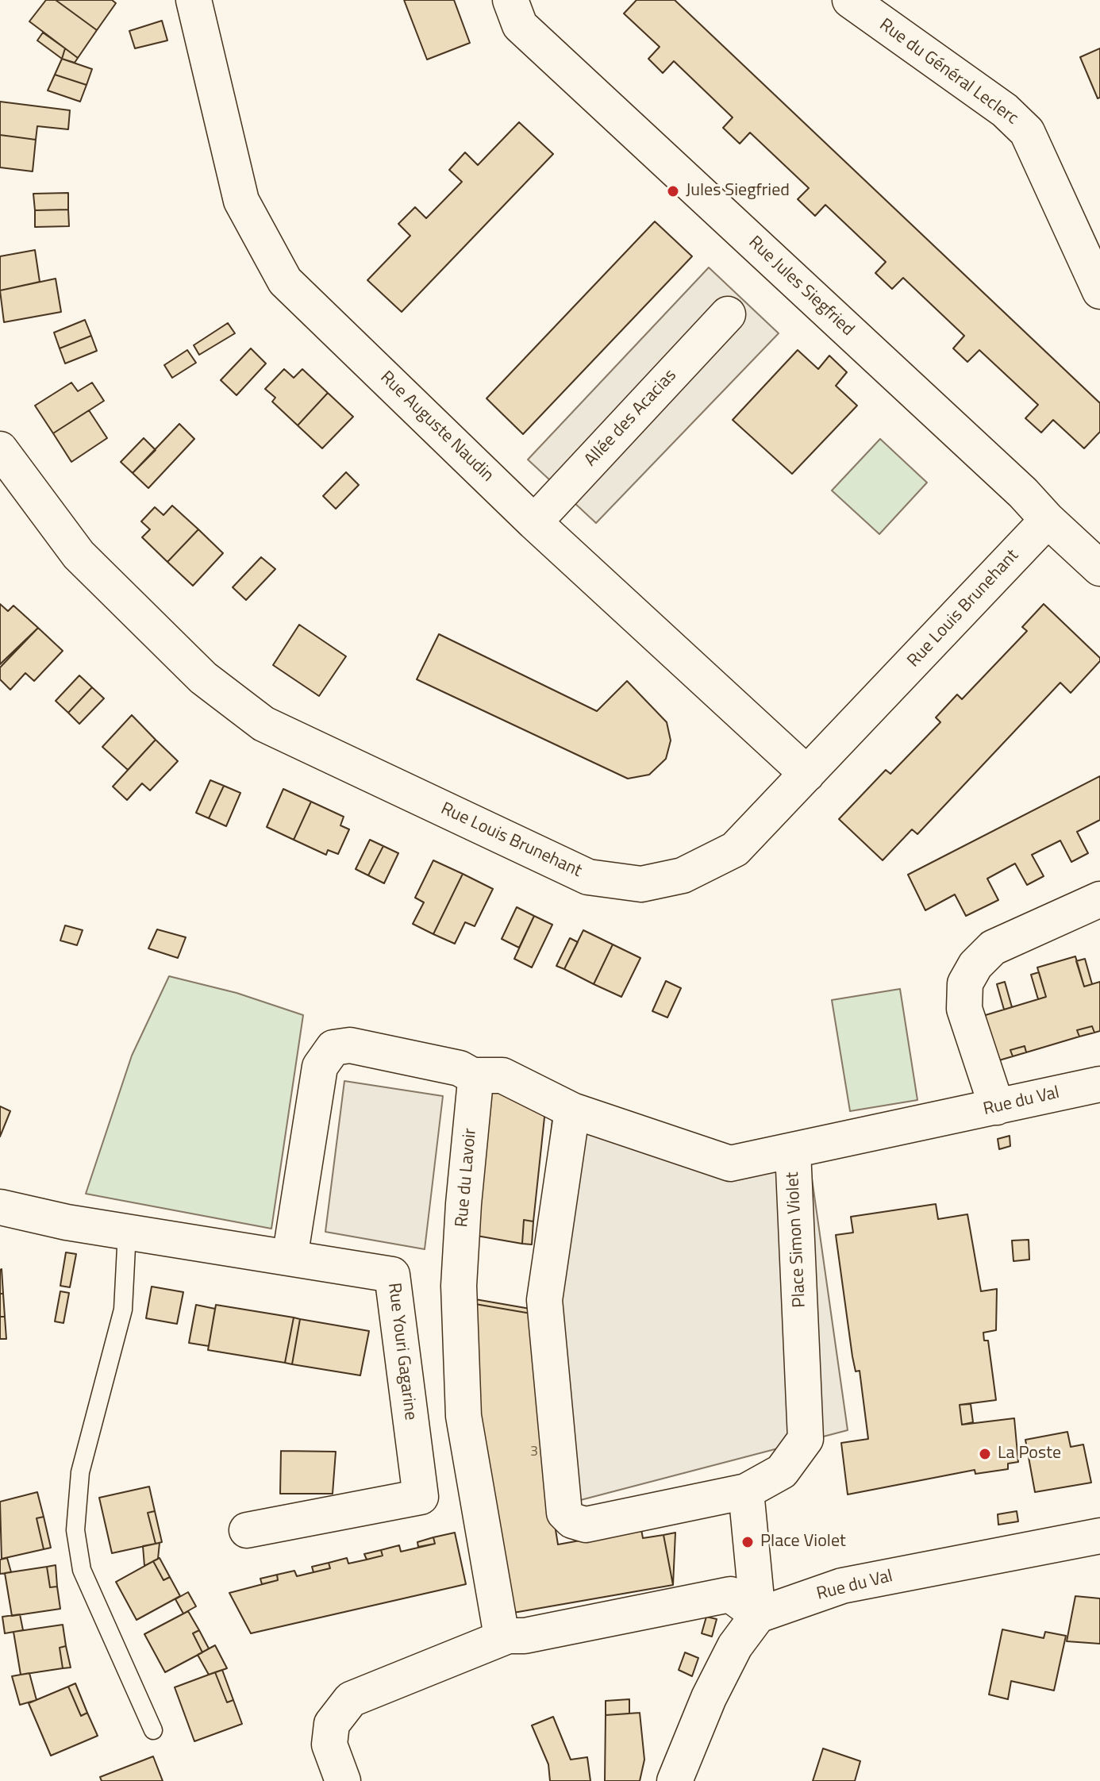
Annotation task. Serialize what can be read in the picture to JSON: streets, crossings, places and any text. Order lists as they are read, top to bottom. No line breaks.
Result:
{"streets":{"street":["Rue du Général Leclerc","Rue Jules Siegfried","Allée des Acacias","Rue Auguste Naudin","Rue Louis Brunehant","Rue du Val","Rue du Lavoir","Place Simon Violet","Rue Youri Gagarine"]},"crossings":[["Rue Jules Siegfried","Rue Louis Brunehant"],["Allée des Acacias","Rue Auguste Naudin"],["Rue Auguste Naudin","Rue Louis Brunehant"],["Rue du Val","Place Simon Violet"],["Rue du Lavoir","Place Simon Violet"]],"places":["Jules Siegfried","La Poste","Place Violet"],"house_numbers":["3"]}
